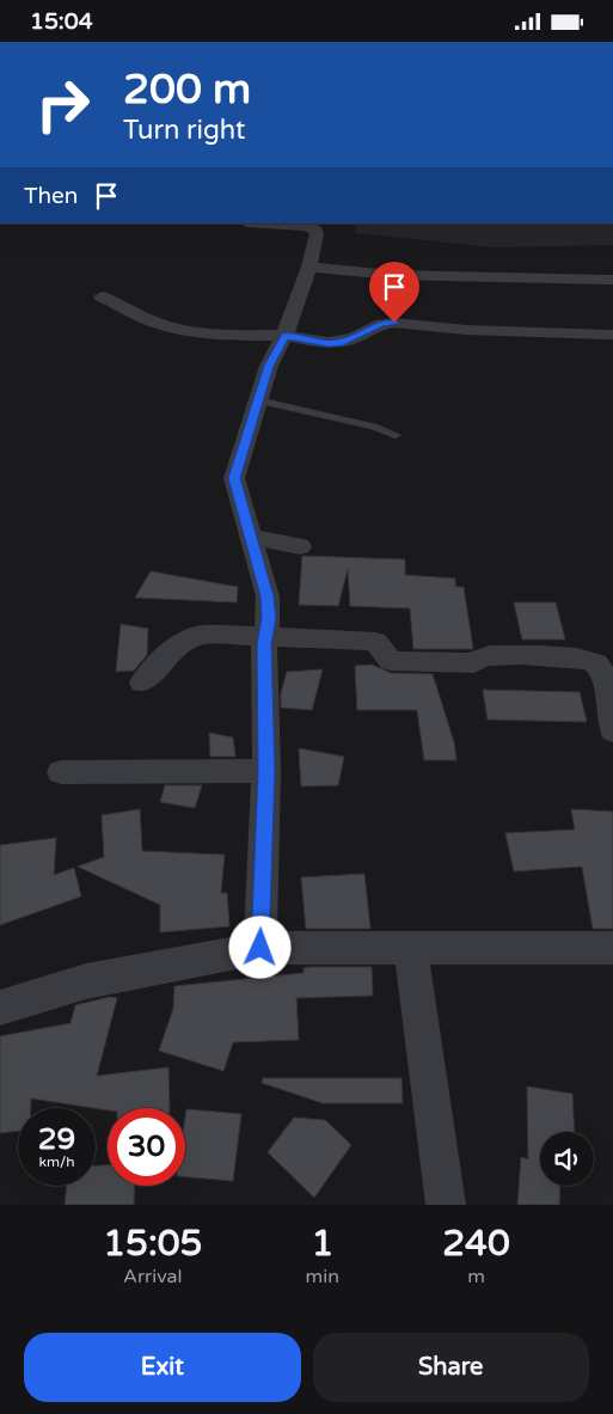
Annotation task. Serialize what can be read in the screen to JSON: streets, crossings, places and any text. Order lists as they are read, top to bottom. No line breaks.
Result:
{"page":{"status":"15:04","turn":["200 m","Turn right"],"then":"Then","speed":"29 km/h","limit":"30","eta":["15:05","Arrival","1","min","240","m"],"buttons":["Exit","Share"]}}
